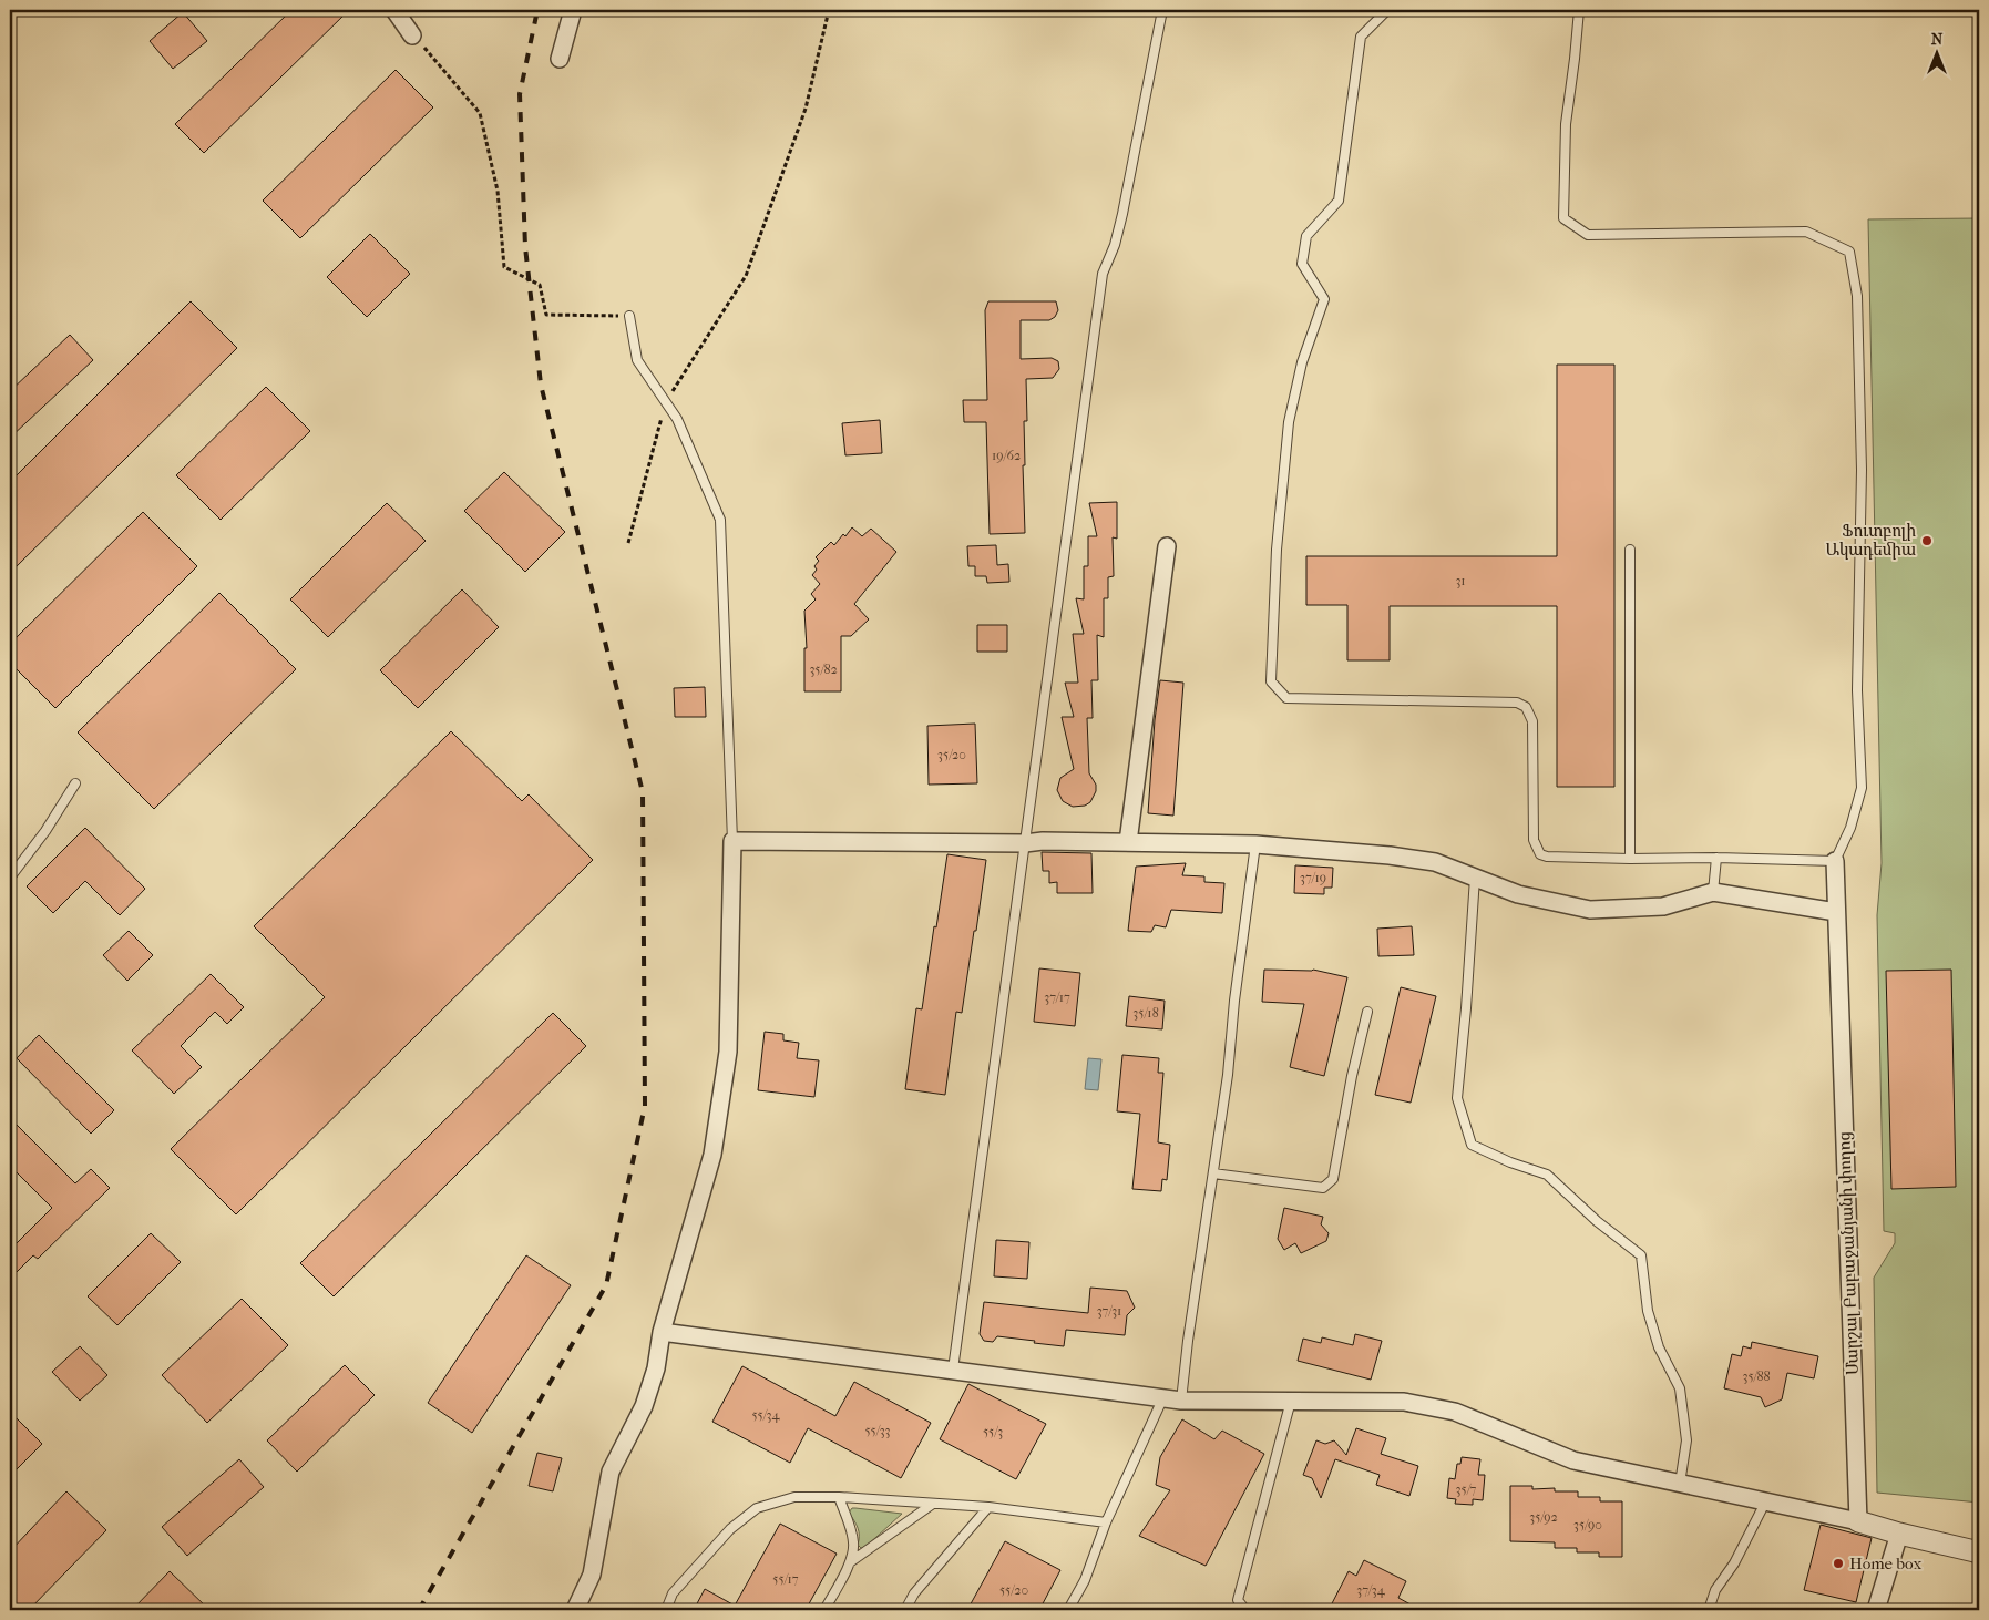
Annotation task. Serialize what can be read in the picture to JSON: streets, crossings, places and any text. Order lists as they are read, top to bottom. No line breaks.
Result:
{"streets":{"street":["Մարշալ Բաբաջանյանի փողոց"]},"places":["Ֆուտբոլի Ակադեմիա","Home box"],"house_numbers":["19/62","31","35/82","35/20","37/19","37/17","35/18","37/31","35/88","55/34","55/33","55/3","35/7","35/92","35/90","55/17","55/20","37/34"],"north":"top"}
